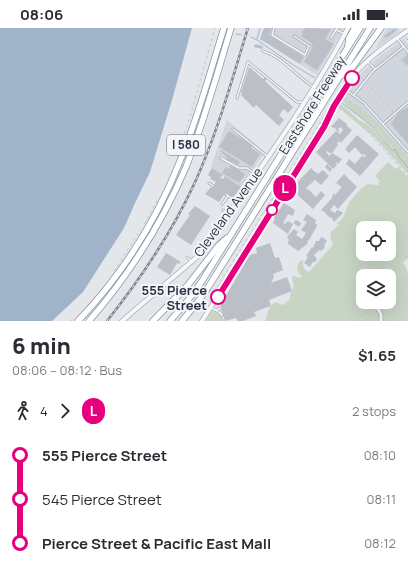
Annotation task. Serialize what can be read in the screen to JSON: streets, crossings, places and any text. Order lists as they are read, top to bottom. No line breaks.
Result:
{"streets":{"highway":["Eastshore Freeway","I 580"],"street":["Cleveland Avenue"]},"places":["555 Pierce Street"],"lines":["bus line L"],"page":{"status":"08:06","on_map":"L","heading":["6 min","08:06 – 08:12 · Bus","$1.65"],"legs":["4","L","2 stops"],"list":[{"name":"555 Pierce Street","value":"08:10"},{"name":"545 Pierce Street","value":"08:11"},{"name":"Pierce Street & Pacific East Mall","value":"08:12"}]}}
